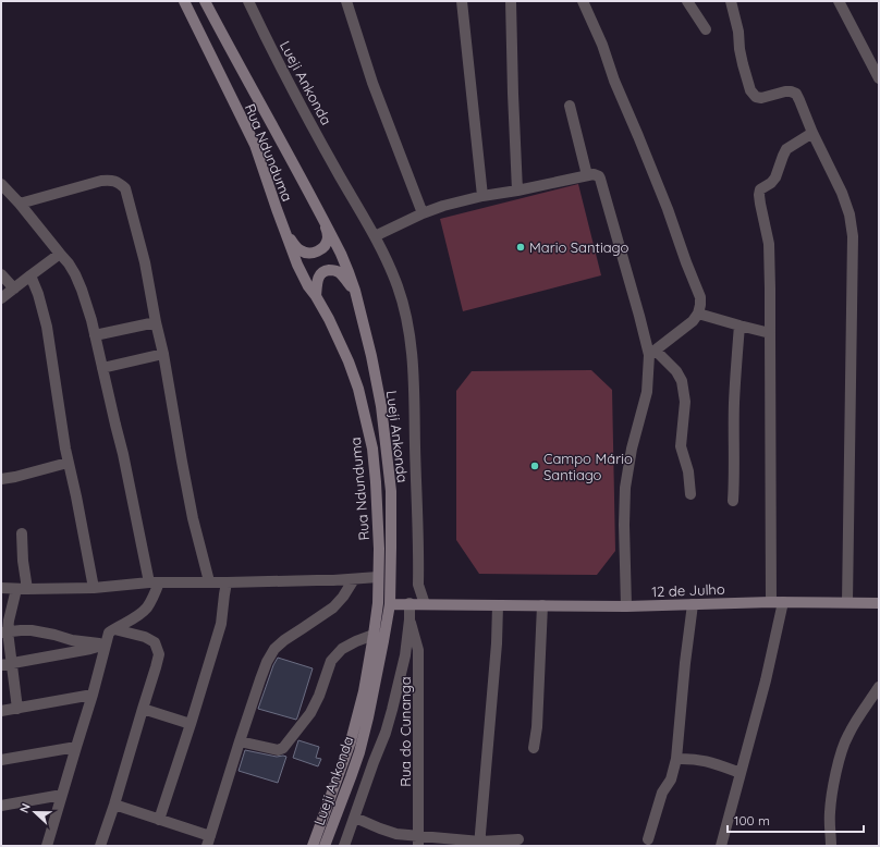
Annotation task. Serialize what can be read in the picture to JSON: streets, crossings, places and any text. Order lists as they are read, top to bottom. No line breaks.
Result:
{"streets":{"main road":["Lueji Ankonda","Rua Ndunduma","12 de Julho"],"street":["Rua do Cunanga"]},"crossings":[["Lueji Ankonda","Rua Ndunduma"],["Lueji Ankonda","12 de Julho"]],"places":["Mario Santiago","Campo Mário Santiago"],"scale_bar":"100 m","north":"left"}
